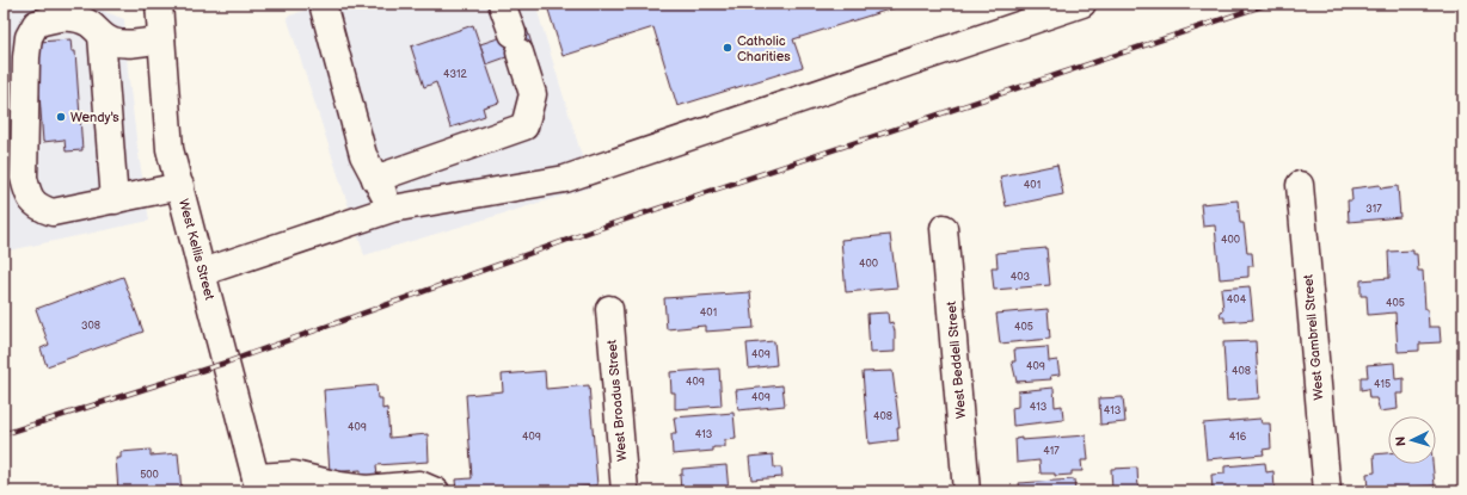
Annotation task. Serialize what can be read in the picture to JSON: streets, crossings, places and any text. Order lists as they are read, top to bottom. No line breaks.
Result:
{"streets":{"street":["West Kellis Street","West Gambrell Street","West Beddell Street","West Broadus Street"]},"places":["Catholic Charities","Wendy's"],"house_numbers":["4312","401","317","400","400","403","404","405","401","308","405","409","409","408","409","415","409","413","413","408","409","413","409","416","417","500"],"north":"left"}
